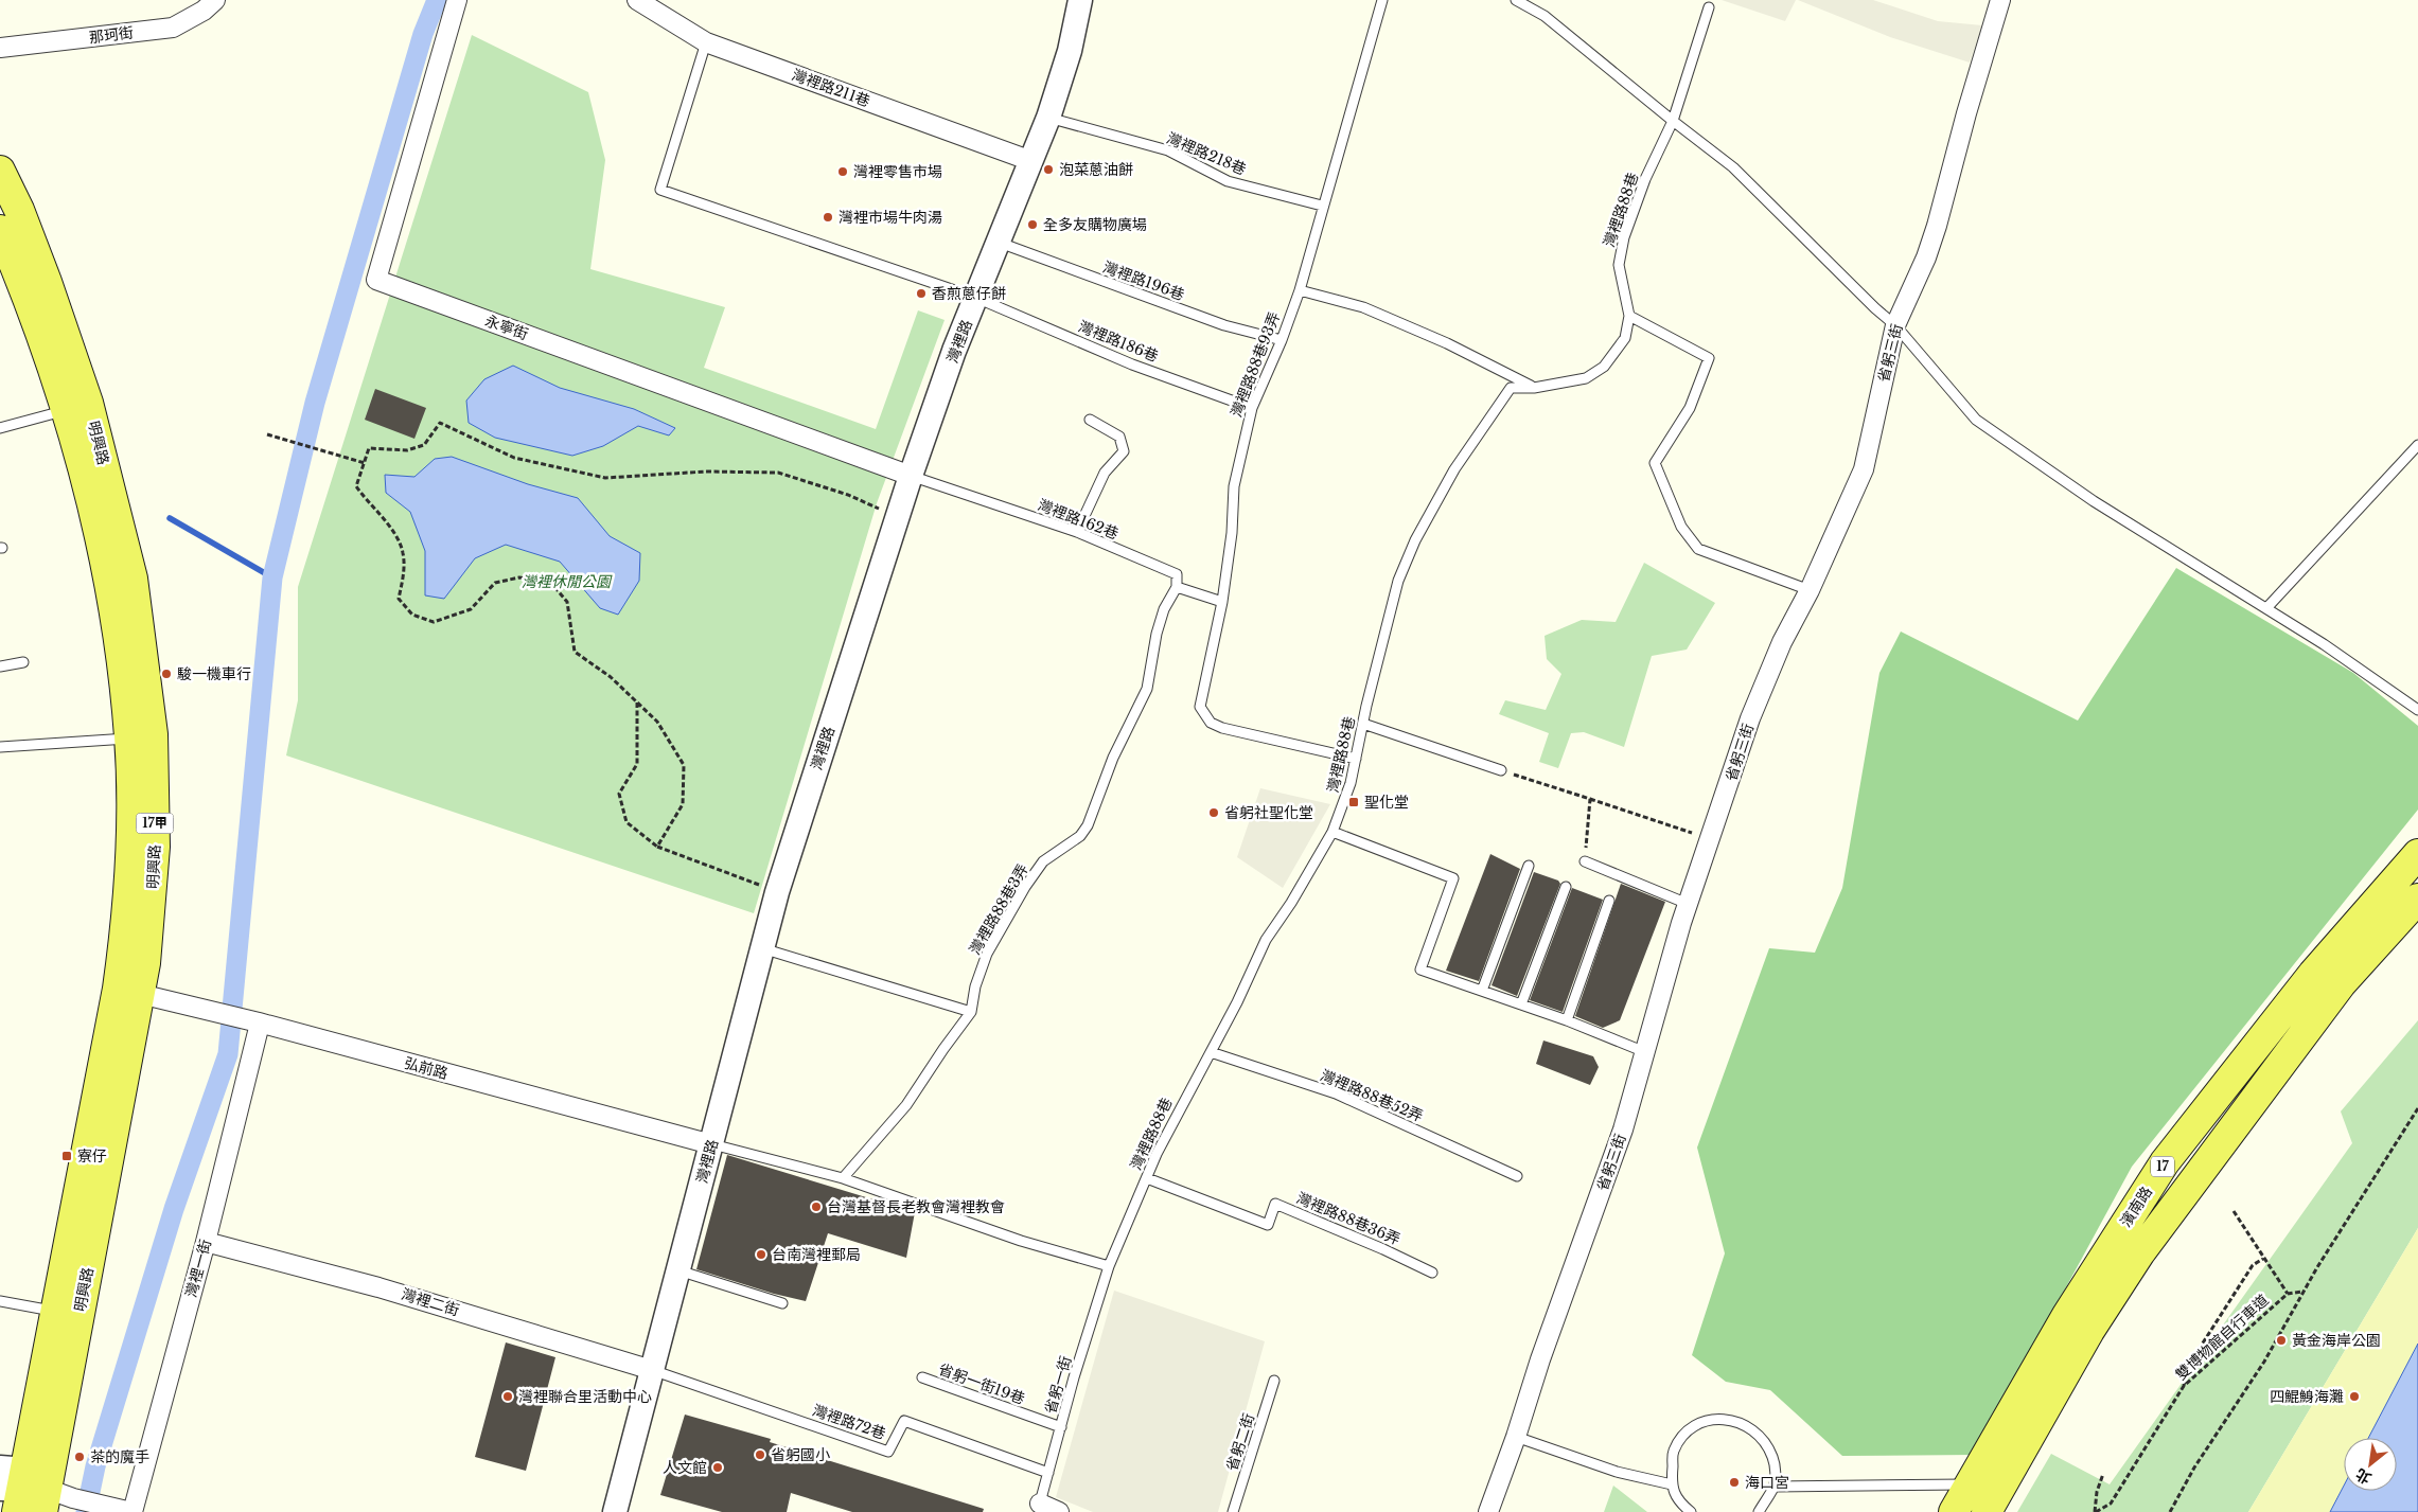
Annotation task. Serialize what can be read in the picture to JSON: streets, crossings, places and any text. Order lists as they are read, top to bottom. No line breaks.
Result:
{"streets":{"main road":["明興路","17甲","17","濱南路"],"street":["那珂街","灣裡路211巷","永寧街","灣裡路","省躬三街","弘前路","灣裡一街","灣裡二街"],"lane":["灣裡路218巷","灣裡路88巷","灣裡路196巷","灣裡路186巷","灣裡路88巷93弄","灣裡路162巷","灣裡路88巷3弄","灣裡路88巷52弄","灣裡路88巷36弄","省躬一街19巷","省躬一街","灣裡路72巷","省躬二街"],"path":["雙博物館自行車道"]},"crossings":[["灣裡路211巷","灣裡路"],["灣裡路211巷","灣裡路186巷"],["灣裡路218巷","灣裡路"],["灣裡路218巷","灣裡路88巷93弄"],["灣裡路88巷","灣裡路88巷93弄"],["灣裡路88巷","灣裡路88巷52弄"],["灣裡路88巷","灣裡路88巷36弄"],["灣裡路88巷","省躬一街"],["灣裡路196巷","灣裡路"],["灣裡路196巷","灣裡路88巷93弄"],["永寧街","灣裡路"],["永寧街","灣裡路162巷"],["灣裡路","灣裡路186巷"],["灣裡路","灣裡路162巷"],["灣裡路","弘前路"],["灣裡路","灣裡二街"],["灣裡路","灣裡路72巷"],["灣裡路186巷","灣裡路88巷93弄"],["明興路","弘前路"],["灣裡路162巷","灣裡路88巷3弄"],["弘前路","灣裡一街"],["灣裡一街","灣裡二街"],["灣裡二街","灣裡路72巷"],["省躬一街19巷","省躬一街"],["省躬一街","灣裡路72巷"]],"parks":["灣裡休閒公園"],"places":{"other":["泡菜蔥油餅","灣裡零售市場","灣裡市場牛肉湯","全多友購物廣場","香煎蔥仔餅","駿一機車行","省躬社聖化堂","台灣基督長老教會灣裡教會","台南灣裡郵局","黃金海岸公園","灣裡聯合里活動中心","四鯤鯓海灘","省躬國小","茶的魔手","人文館","海口宮"],"transit":["聖化堂","寮仔"]},"north":"bottom left"}
